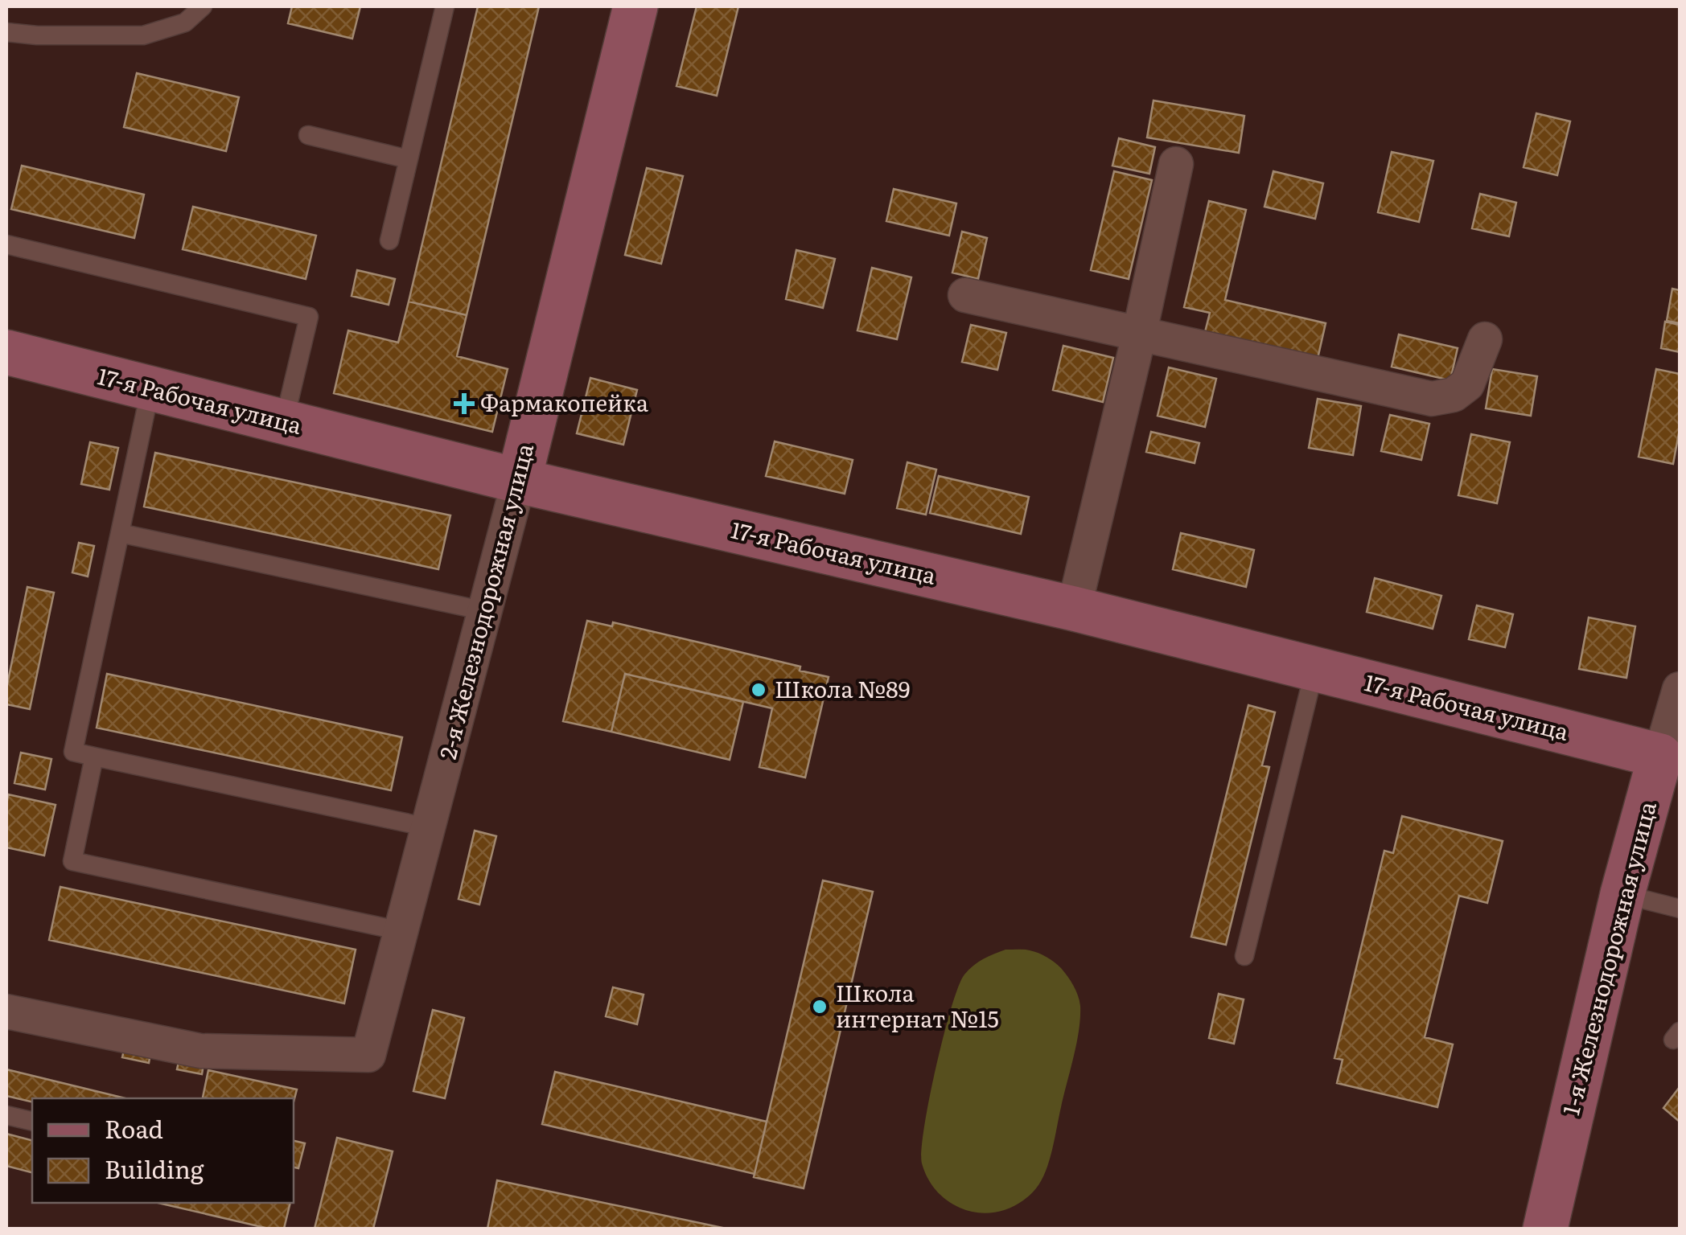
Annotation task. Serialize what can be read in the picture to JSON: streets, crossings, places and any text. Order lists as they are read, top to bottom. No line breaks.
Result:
{"streets":{"street":["17-я Рабочая улица","2-я Железнодорожная улица","1-я Железнодорожная улица"]},"crossings":[["17-я Рабочая улица","2-я Железнодорожная улица"],["17-я Рабочая улица","1-я Железнодорожная улица"]],"places":{"health":["Фармакопейка"],"other":["Школа №89","Школа интернат №15"]},"legend":["Road","Building"]}
